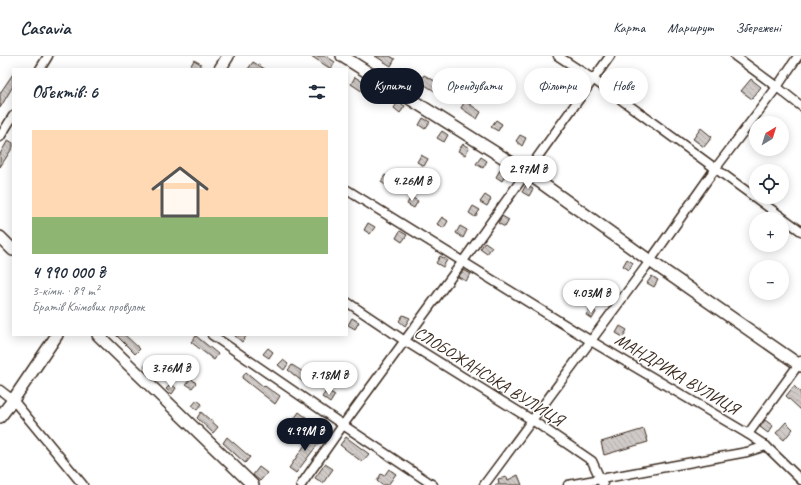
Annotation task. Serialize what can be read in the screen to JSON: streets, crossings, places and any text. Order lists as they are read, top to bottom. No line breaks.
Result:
{"streets":{"street":["МАНДРИКА ВУЛИЦЯ","СЛОБОЖАНСЬКА ВУЛИЦЯ"]},"north":"top right","page":{"header":"Casavia","nav":["Карта","Маршрут","Збережені"],"chip":["Купити","Орендувати","Фільтри","Нове"],"heading":"Об’єктів: 6","map_buttons":["+","−"],"list":[{"name":"4 990 000 ₴","note":"3-кімн. · 89 m² · Братів Клімових провулок"}],"price":["2.97M ₴","4.26M ₴","4.03M ₴","3.76M ₴","7.18M ₴","4.99M ₴"]}}
